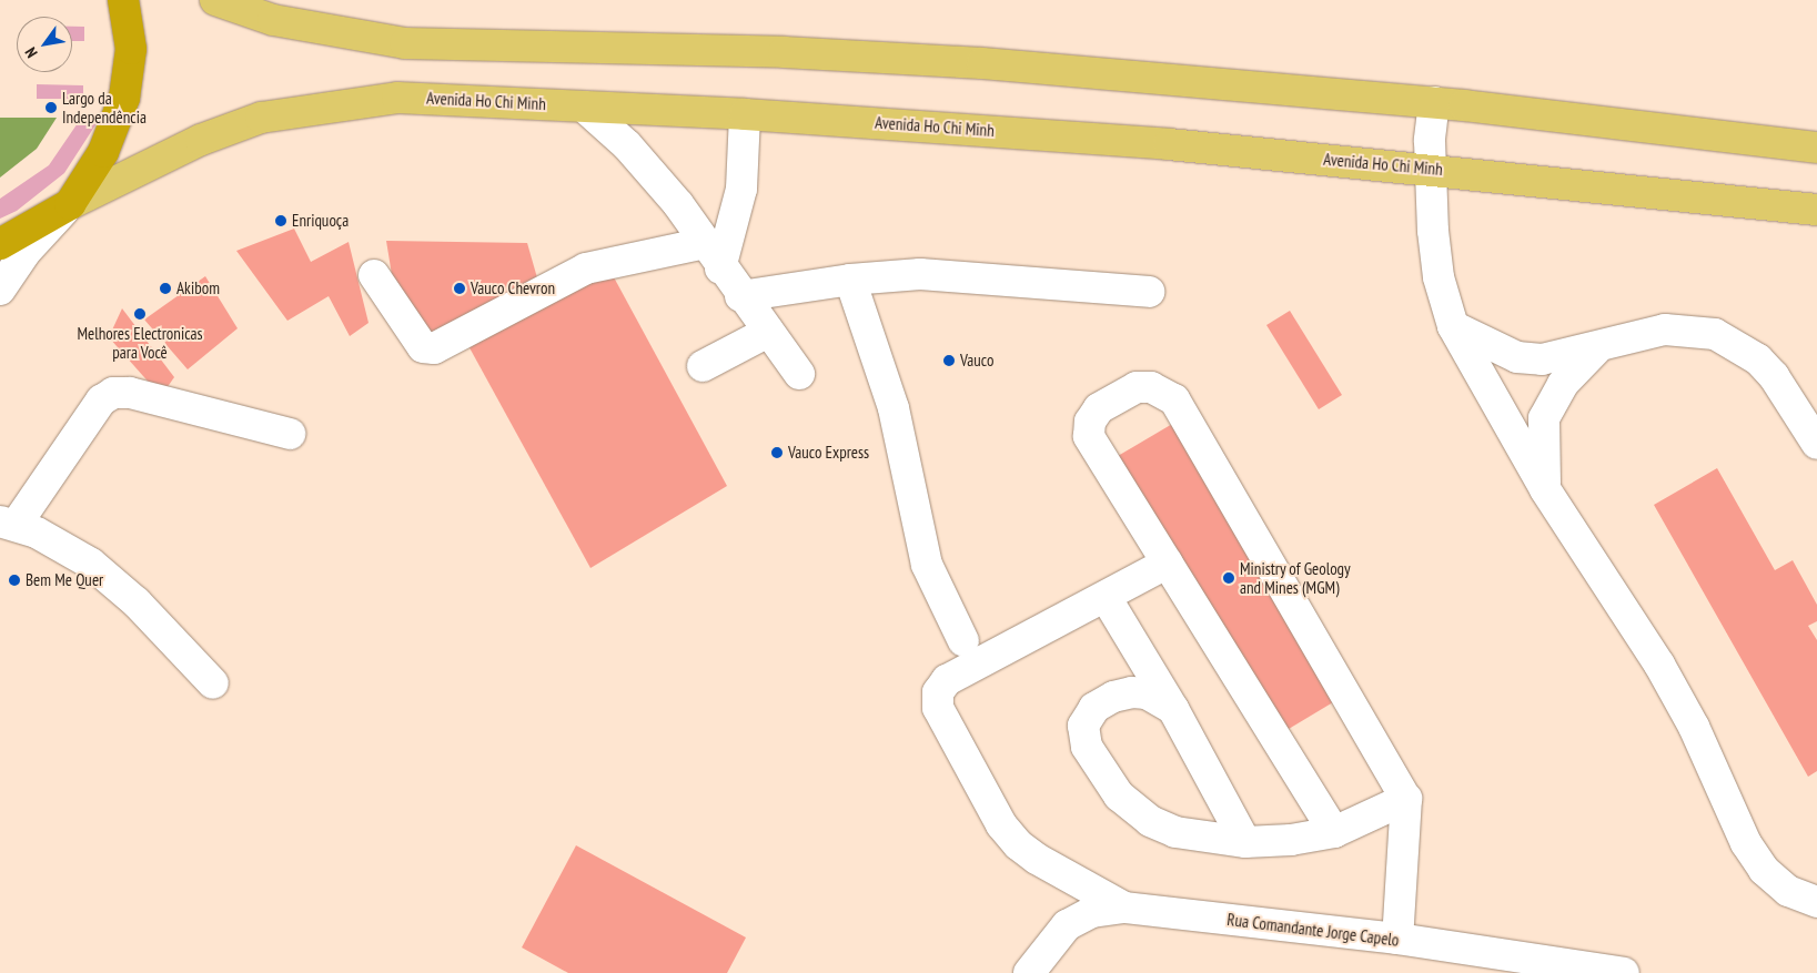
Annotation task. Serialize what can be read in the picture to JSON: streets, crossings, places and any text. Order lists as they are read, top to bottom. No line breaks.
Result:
{"streets":{"main road":["Avenida Ho Chi Minh"],"street":["Rua Comandante Jorge Capelo"]},"places":["Largo da Independência","Enriquoça","Akibom","Vauco Chevron","Melhores Electronicas para Você","Vauco","Vauco Express","Ministry of Geology and Mines (MGM)","Bem Me Quer"],"north":"bottom left"}
